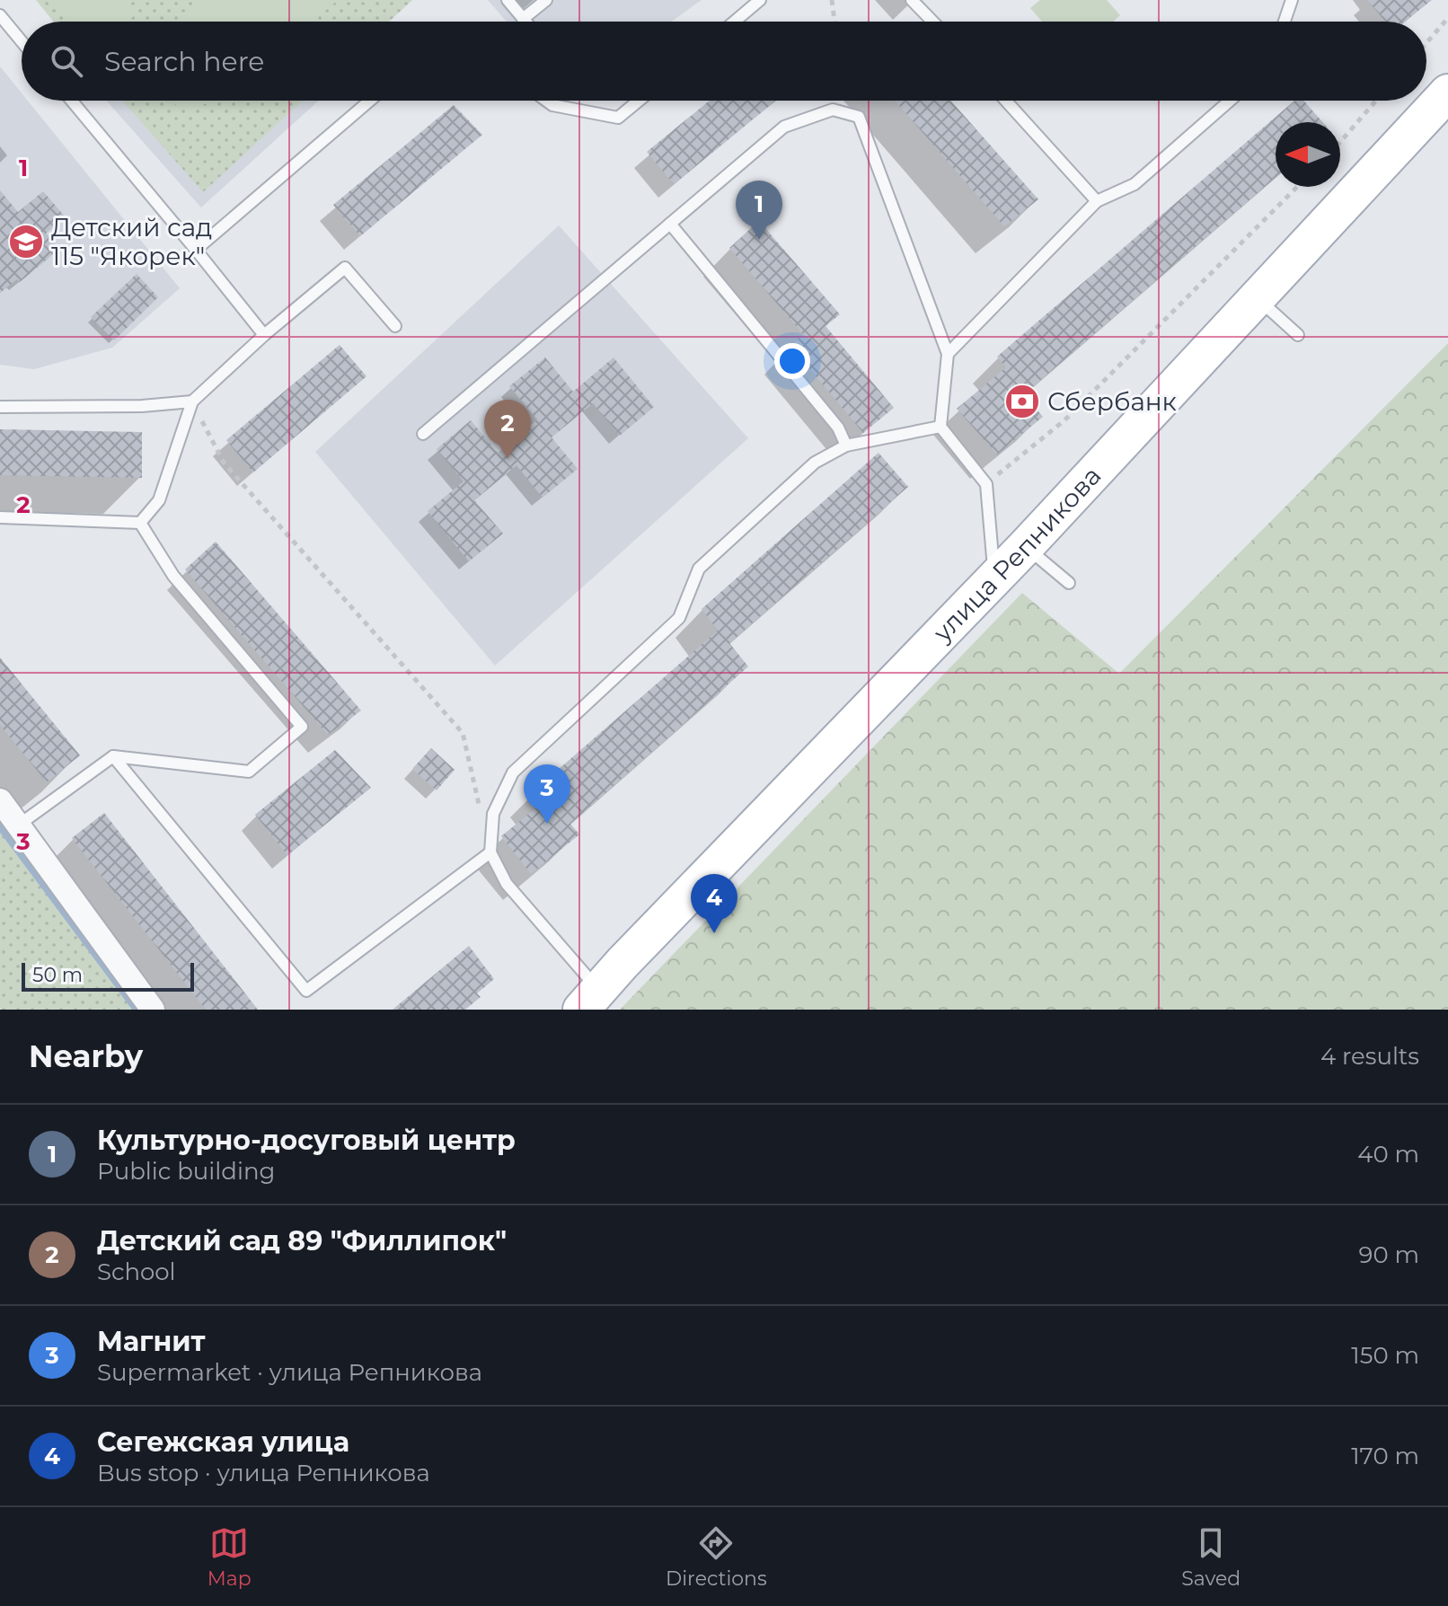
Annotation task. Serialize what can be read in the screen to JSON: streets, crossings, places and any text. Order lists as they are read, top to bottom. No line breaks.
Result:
{"streets":{"main road":["улица Репникова"]},"places":{"school or university":["Детский сад 115 \"Якорек\""],"bank":["Сбербанк"]},"scale_bar":"50 m","north":"left","page":{"search":"Search here","pins":["1","2","3","4"],"scale":"50 m","heading":["Nearby","4 results"],"list":[{"mark":"1","name":"Культурно-досуговый центр","note":"Public building","value":"40 m"},{"mark":"2","name":"Детский сад 89 \"Филлипок\"","note":"School","value":"90 m"},{"mark":"3","name":"Магнит","note":"Supermarket · улица Репникова","value":"150 m"},{"mark":"4","name":"Сегежская улица","note":"Bus stop · улица Репникова","value":"170 m"}],"nav":["Map","Directions","Saved"]},"grid":{"rows":["1","2","3"]}}
